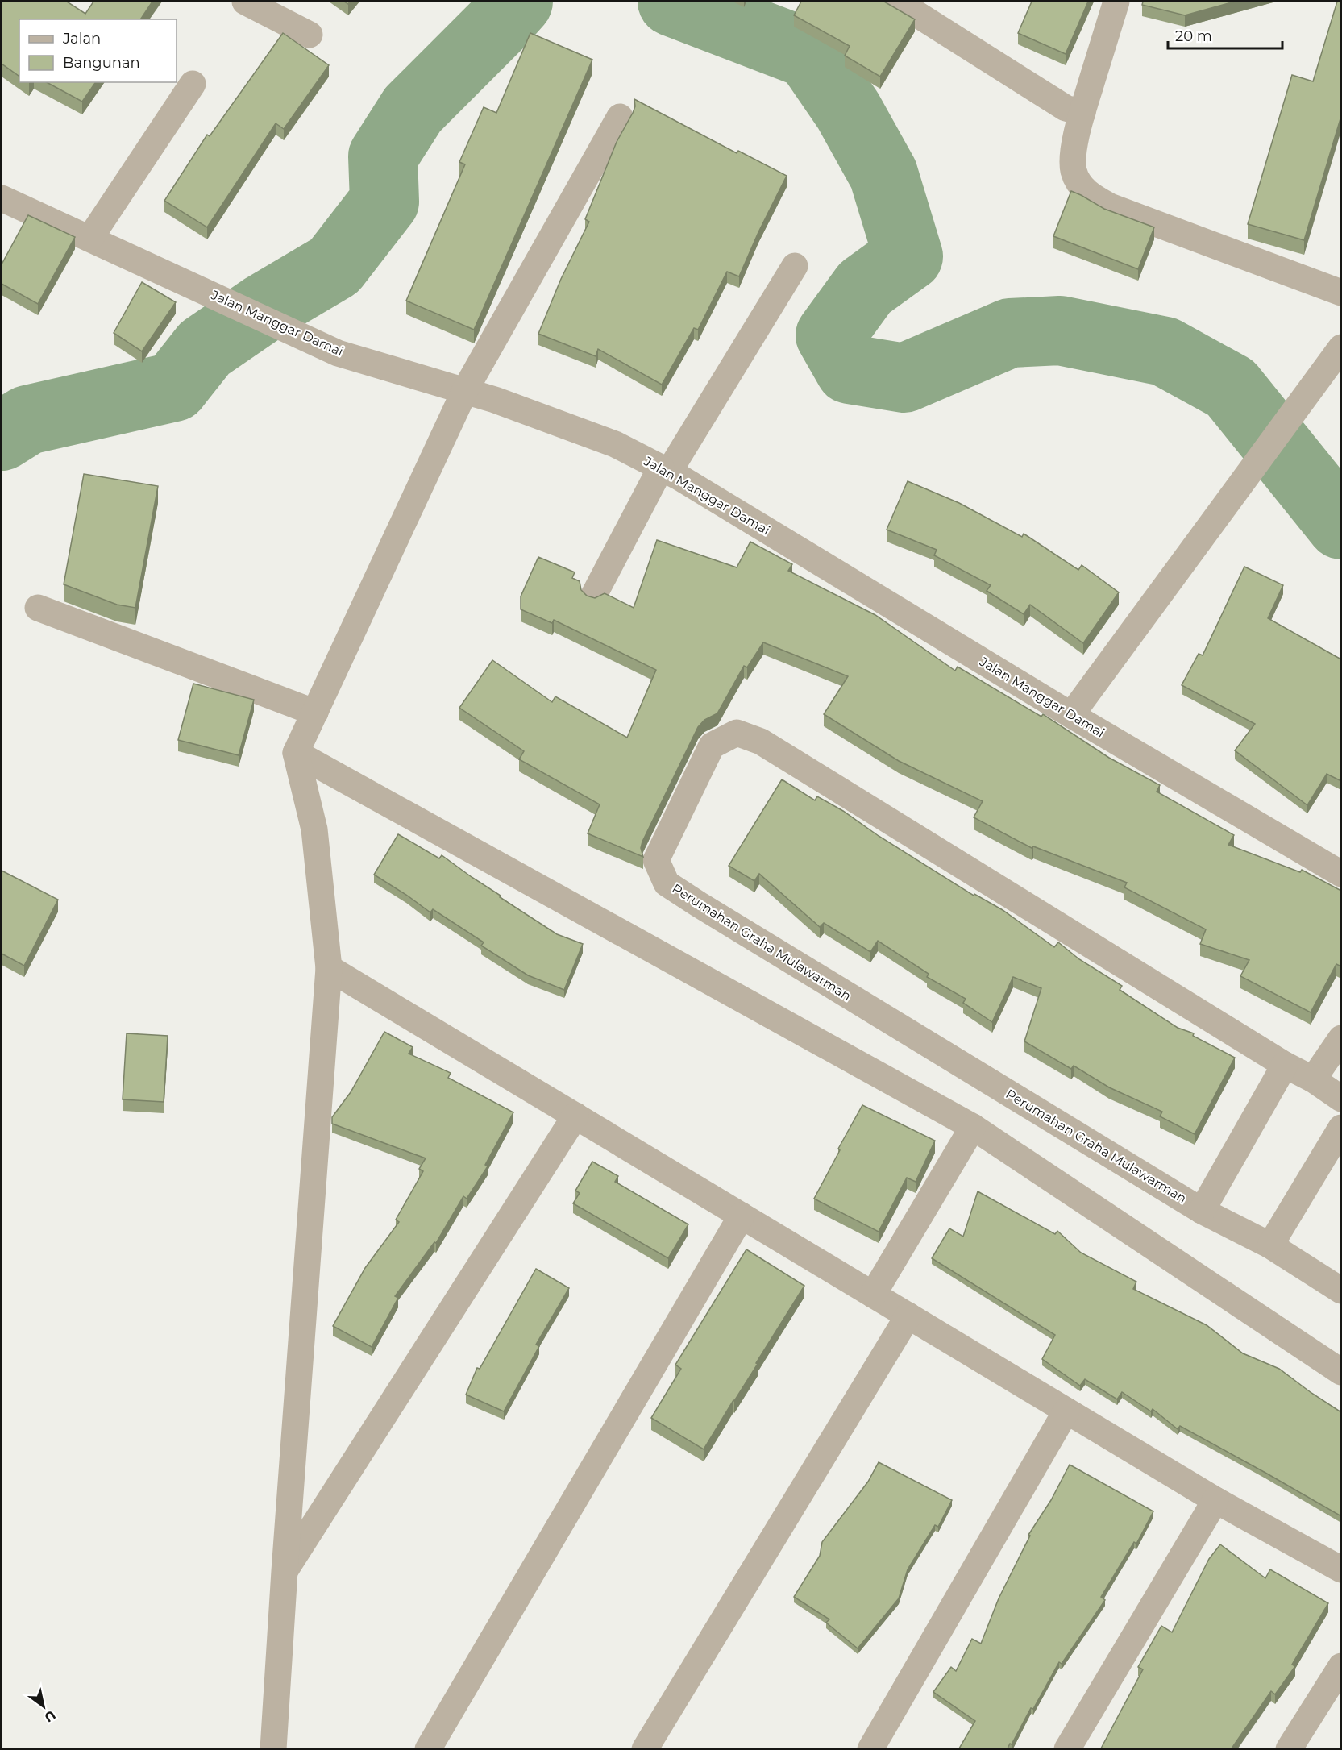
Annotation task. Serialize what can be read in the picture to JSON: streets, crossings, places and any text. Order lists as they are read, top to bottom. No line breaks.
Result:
{"streets":{"street":["Jalan Manggar Damai","Perumahan Graha Mulawarman"]},"legend":["Jalan","Bangunan"],"scale_bar":"20 m","north":"bottom right"}
